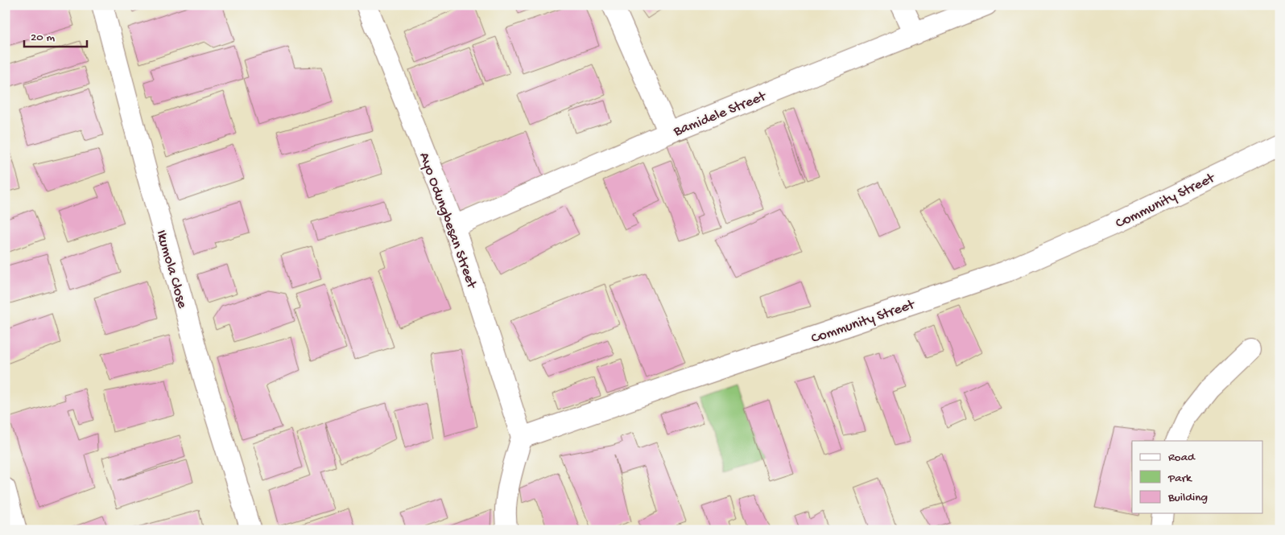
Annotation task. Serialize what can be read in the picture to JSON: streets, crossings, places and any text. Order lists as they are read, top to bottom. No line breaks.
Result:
{"streets":{"street":["Bamidele Street","Community Street","Ayo Odungbesan Street","Ikumola Close"]},"crossings":[["Bamidele Street","Ayo Odungbesan Street"],["Community Street","Ayo Odungbesan Street"]],"legend":["Road","Park","Building"],"scale_bar":"20 m"}
